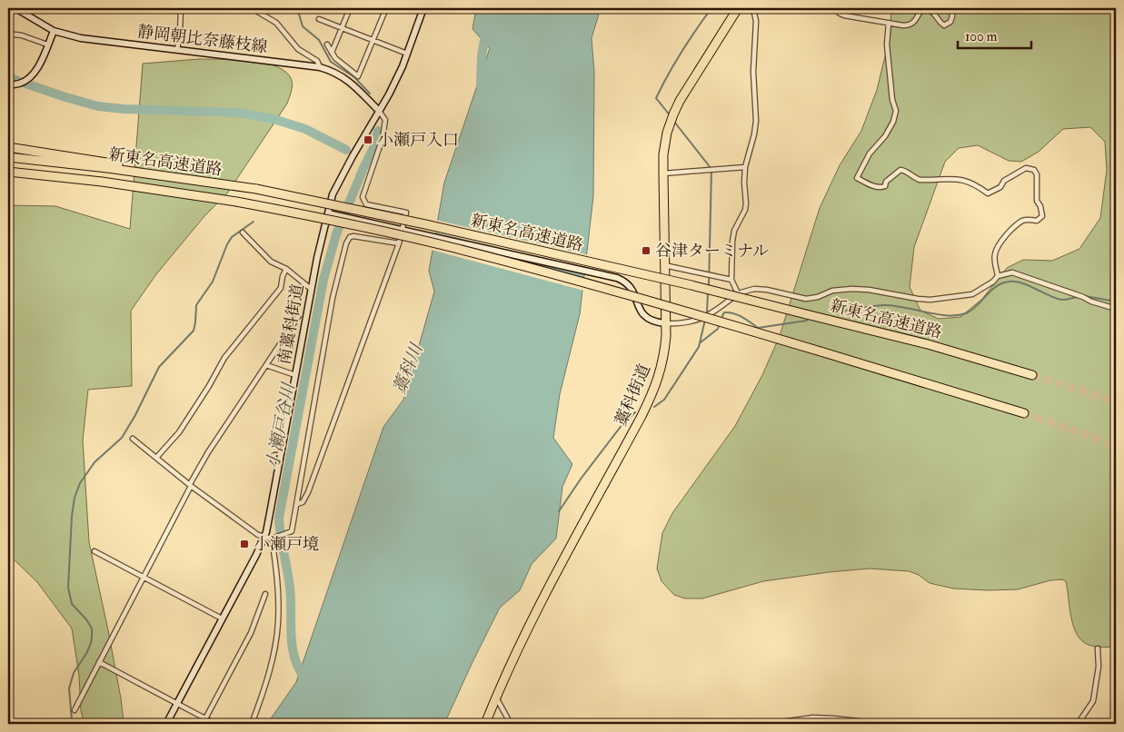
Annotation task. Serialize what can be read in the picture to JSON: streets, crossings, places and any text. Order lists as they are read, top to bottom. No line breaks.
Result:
{"streets":{"highway":["新東名高速道路","藁科街道"],"main road":["静岡朝比奈藤枝線","南藁科街道"]},"crossings":[["静岡朝比奈藤枝線","南藁科街道"]],"water":["藁科川","小瀬戸谷川"],"places":{"transit":["小瀬戸入口","谷津ターミナル","小瀬戸境"]},"scale_bar":"100 m"}
